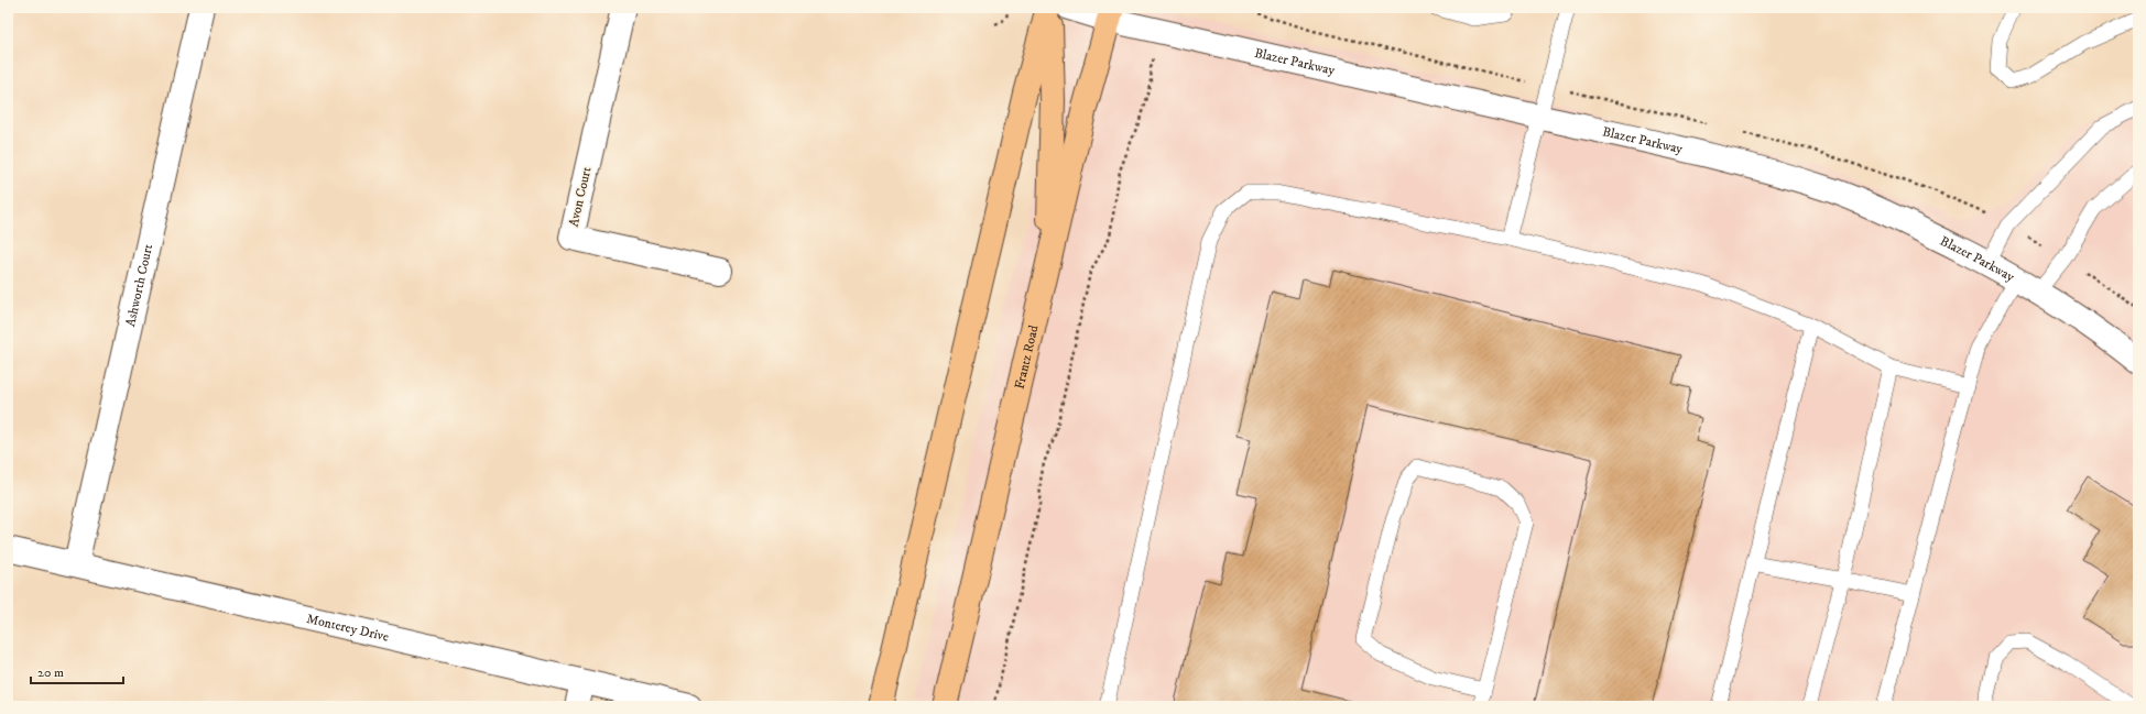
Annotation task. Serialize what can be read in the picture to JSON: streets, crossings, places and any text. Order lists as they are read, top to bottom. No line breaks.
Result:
{"streets":{"main road":["Frantz Road"],"street":["Blazer Parkway","Avon Court","Ashworth Court","Monterey Drive"]},"crossings":[["Blazer Parkway","Frantz Road"],["Ashworth Court","Monterey Drive"]],"scale_bar":"20 m"}
